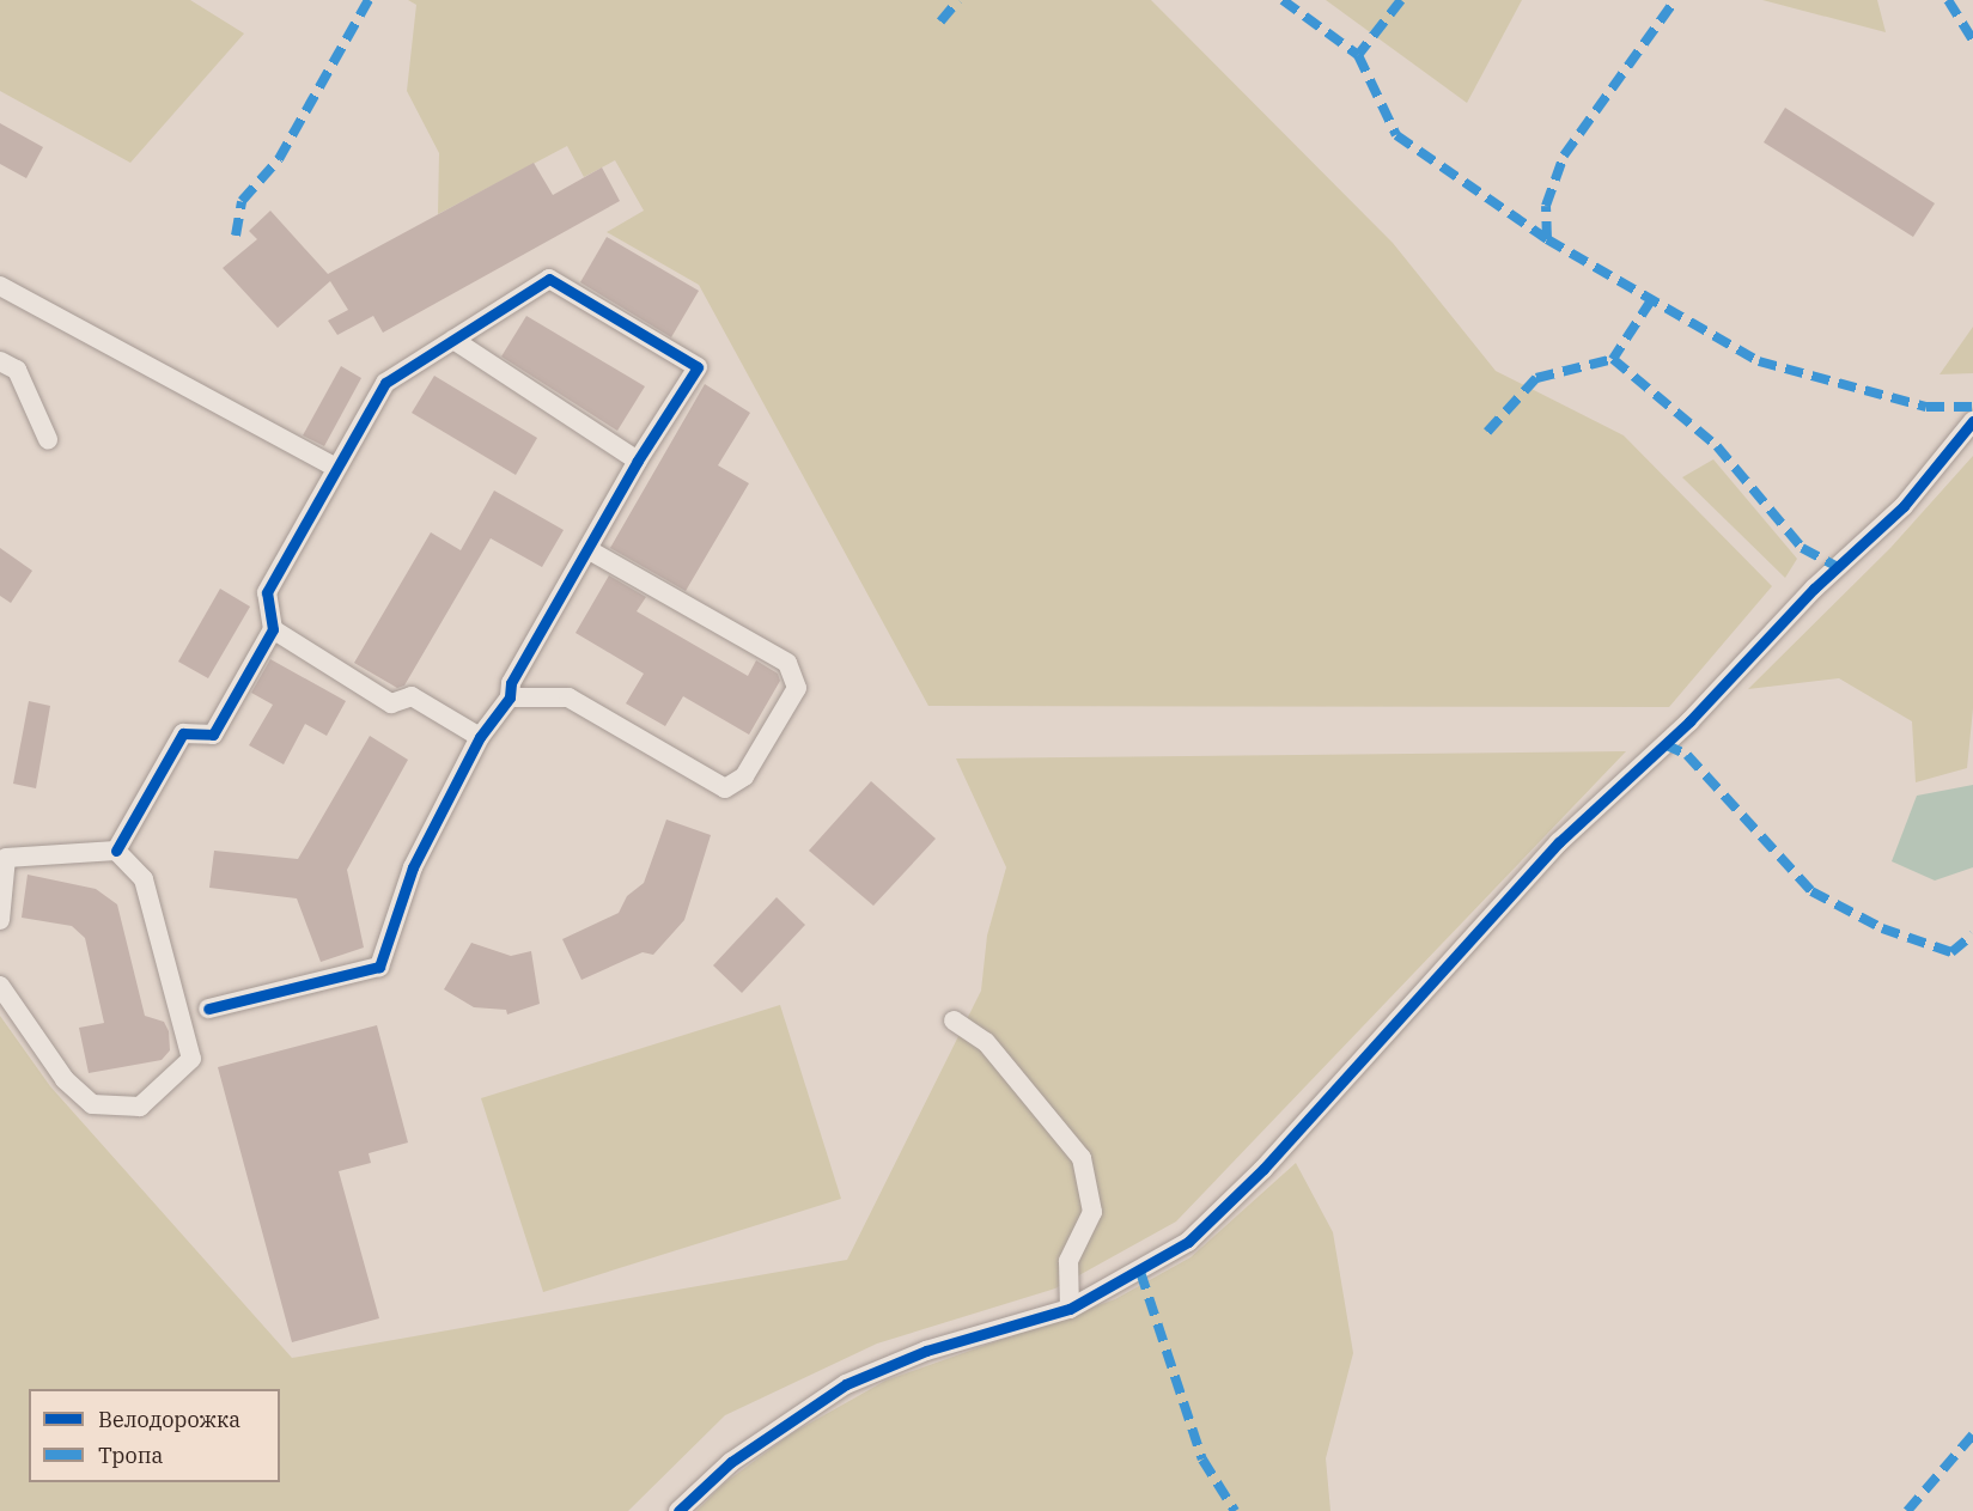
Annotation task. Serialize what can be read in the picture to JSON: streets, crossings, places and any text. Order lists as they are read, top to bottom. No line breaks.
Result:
{"legend":["Велодорожка","Тропа"]}
